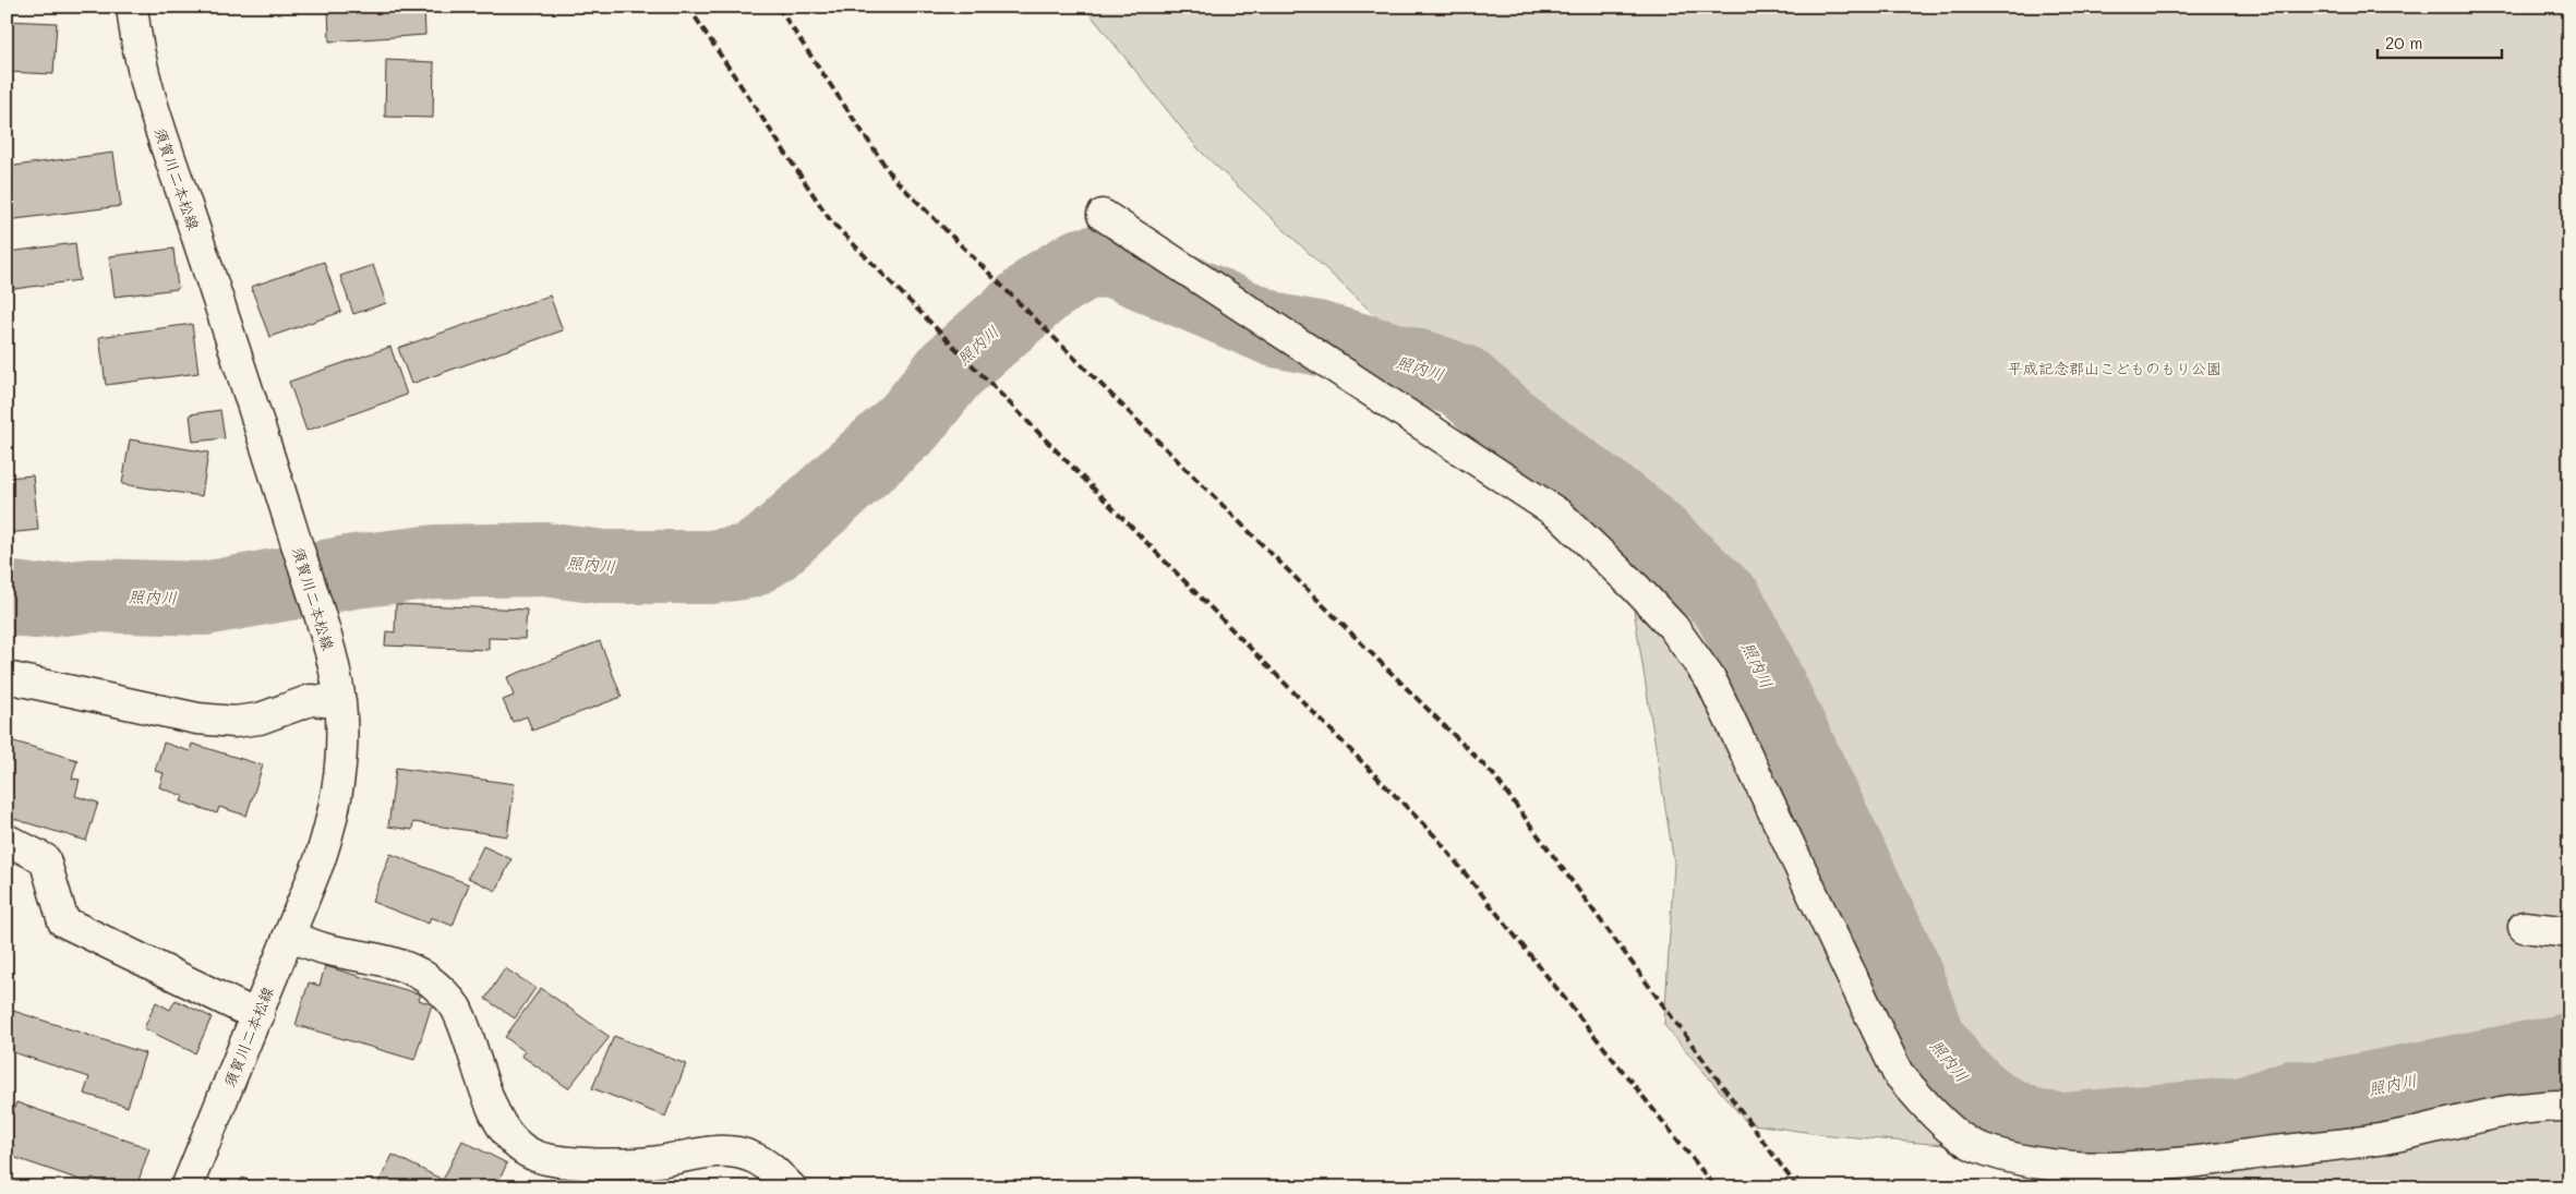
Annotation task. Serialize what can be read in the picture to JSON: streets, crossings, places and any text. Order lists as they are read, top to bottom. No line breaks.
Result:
{"streets":{"street":["須賀川二本松線"]},"water":["照内川"],"parks":["平成記念郡山こどものもり公園"],"scale_bar":"20 m"}
